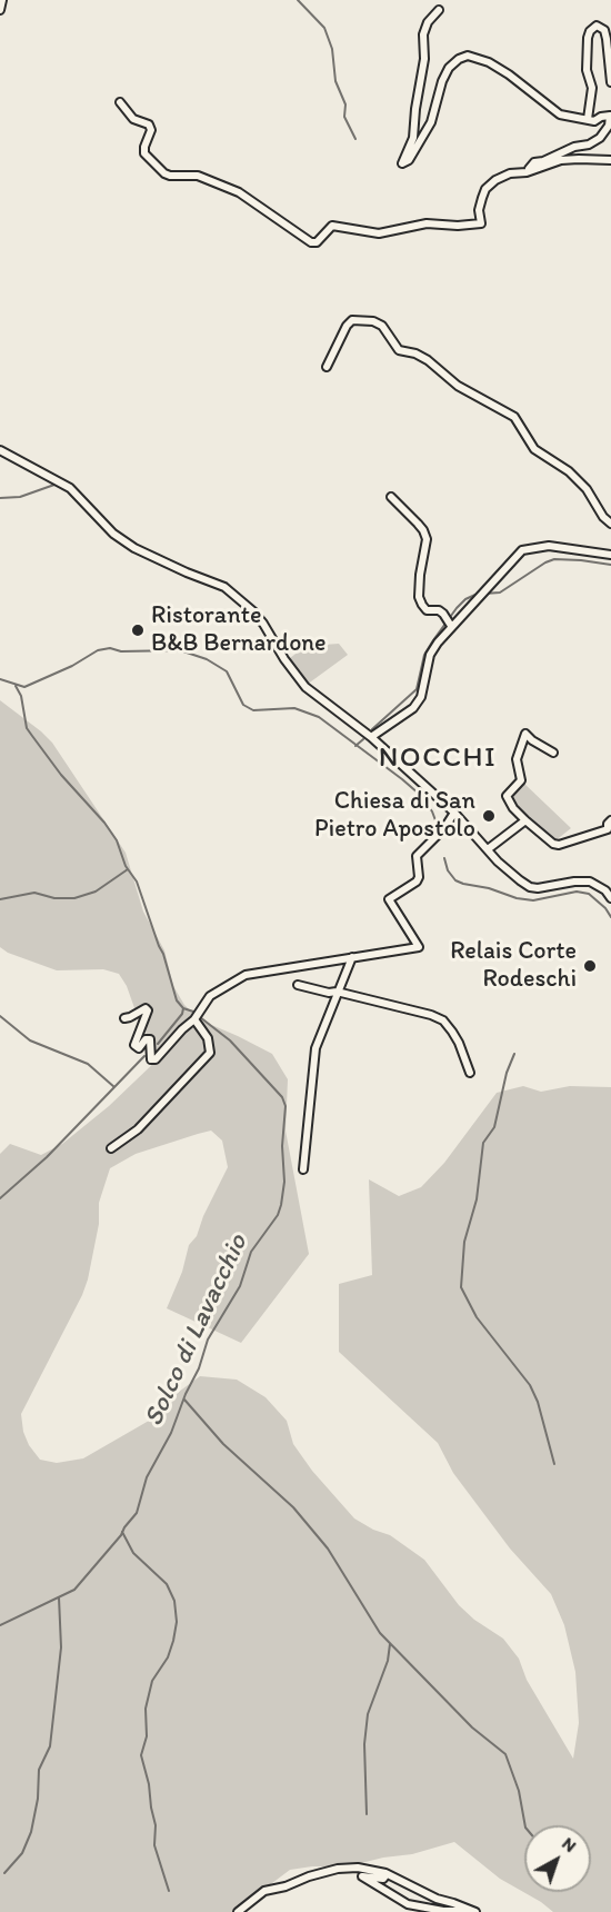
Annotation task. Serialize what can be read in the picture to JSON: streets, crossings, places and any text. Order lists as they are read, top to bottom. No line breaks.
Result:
{"districts":["NOCCHI"],"water":["Solco di Lavacchio"],"places":["Ristorante B&B Bernardone","Chiesa di San Pietro Apostolo","Relais Corte Rodeschi"],"north":"top right"}
